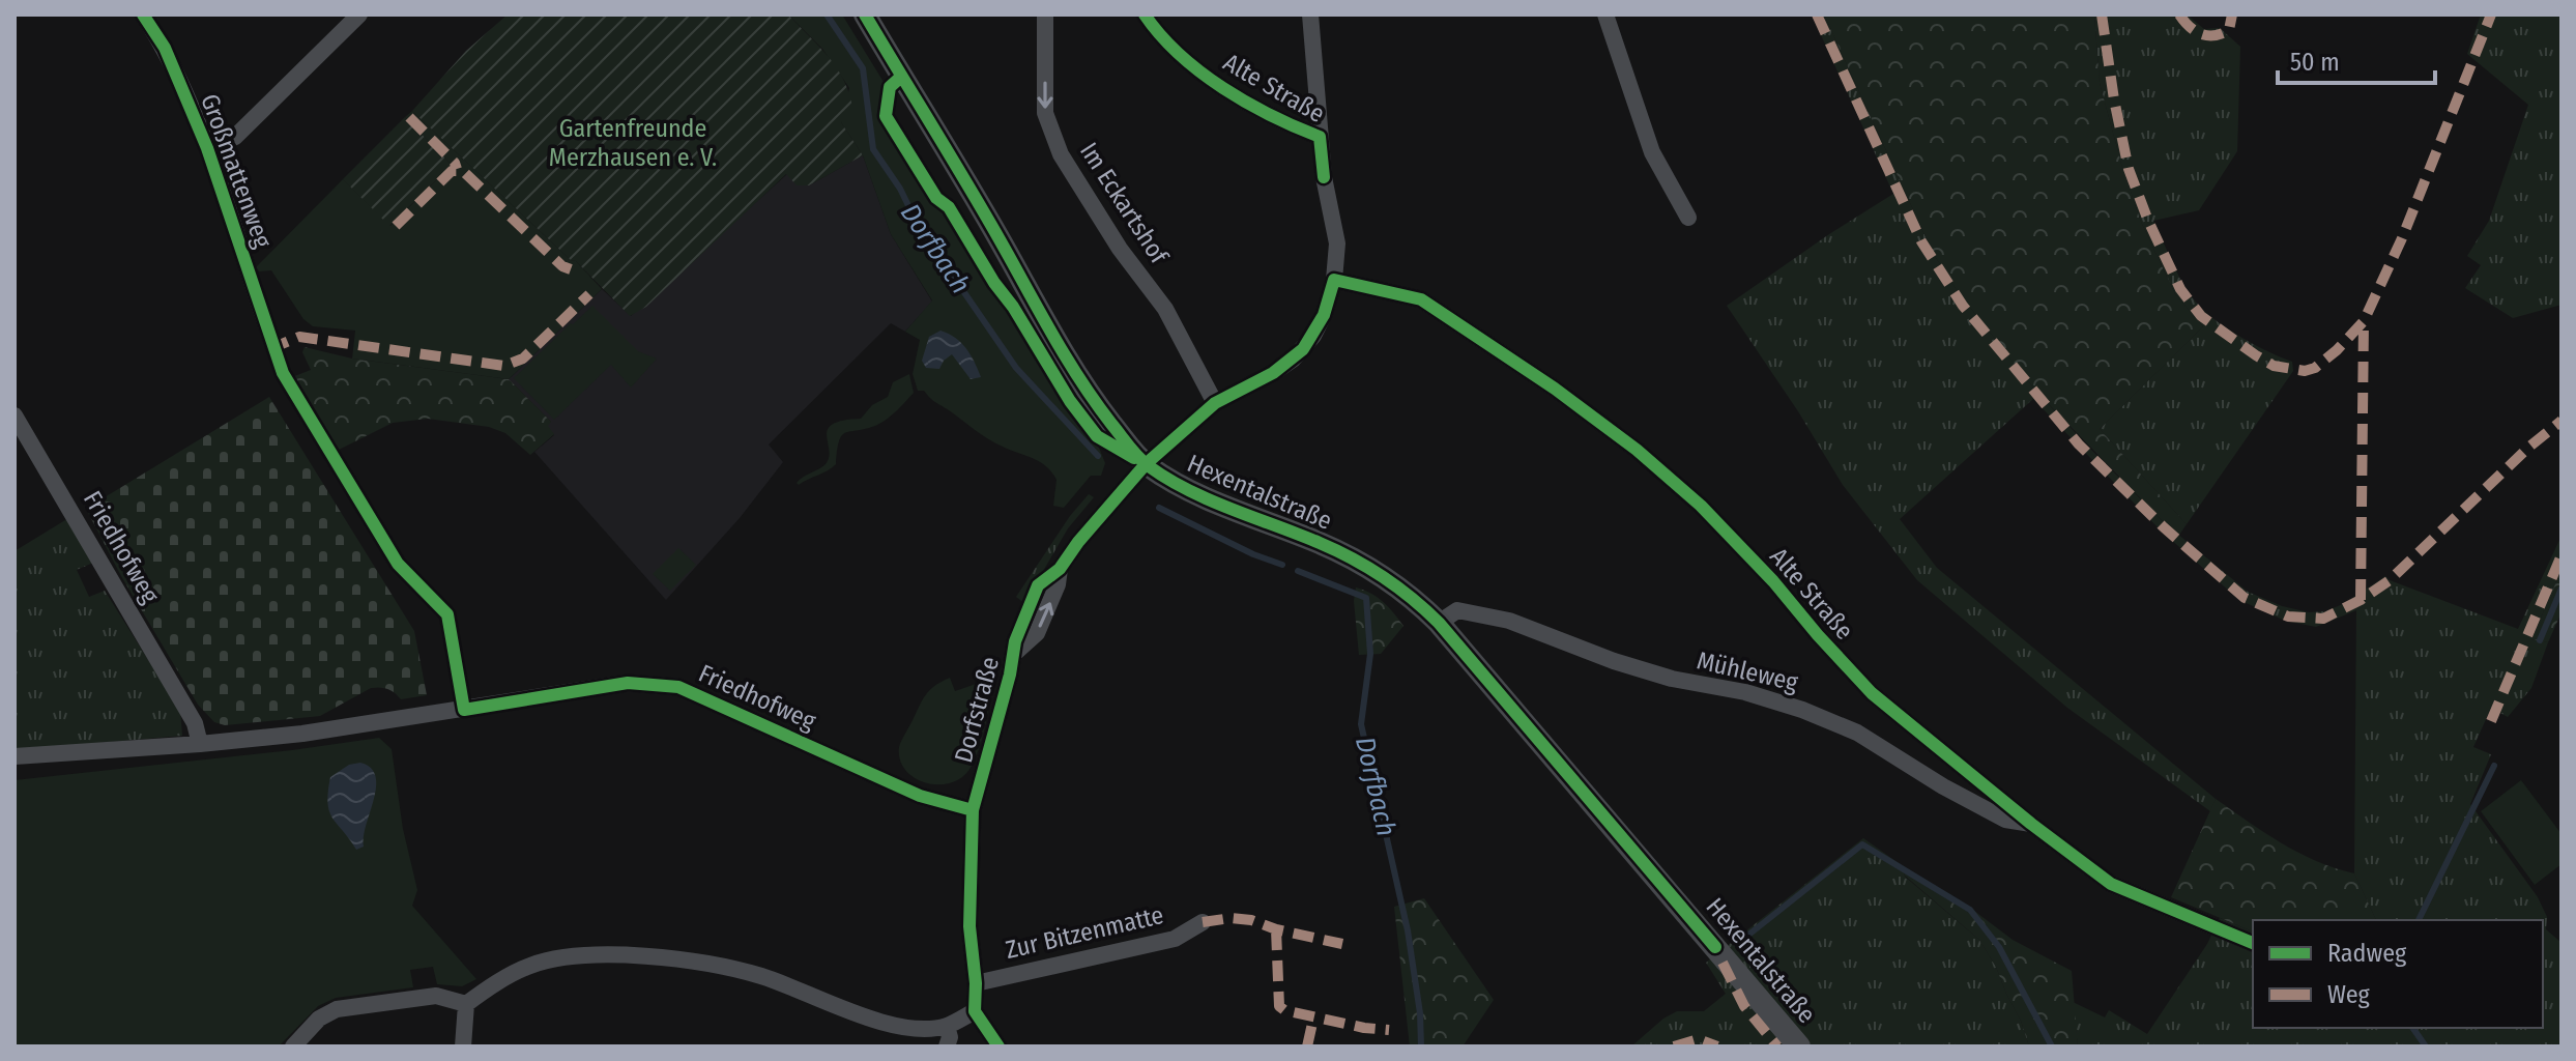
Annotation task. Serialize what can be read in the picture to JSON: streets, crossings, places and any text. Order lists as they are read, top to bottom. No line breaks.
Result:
{"streets":{"main road":["Hexentalstraße"],"street":["Alte Straße","Großmattenweg","Im Eckartshof","Friedhofweg","Mühleweg","Dorfstraße","Zur Bitzenmatte"]},"crossings":[["Alte Straße","Mühleweg"],["Alte Straße","Dorfstraße"],["Im Eckartshof","Dorfstraße"],["Hexentalstraße","Mühleweg"],["Hexentalstraße","Dorfstraße"],["Friedhofweg","Dorfstraße"],["Dorfstraße","Zur Bitzenmatte"]],"one_way":["Im Eckartshof"],"water":["Dorfbach"],"parks":["Gartenfreunde Merzhausen e. V."],"legend":["Radweg","Weg"],"scale_bar":"50 m"}
